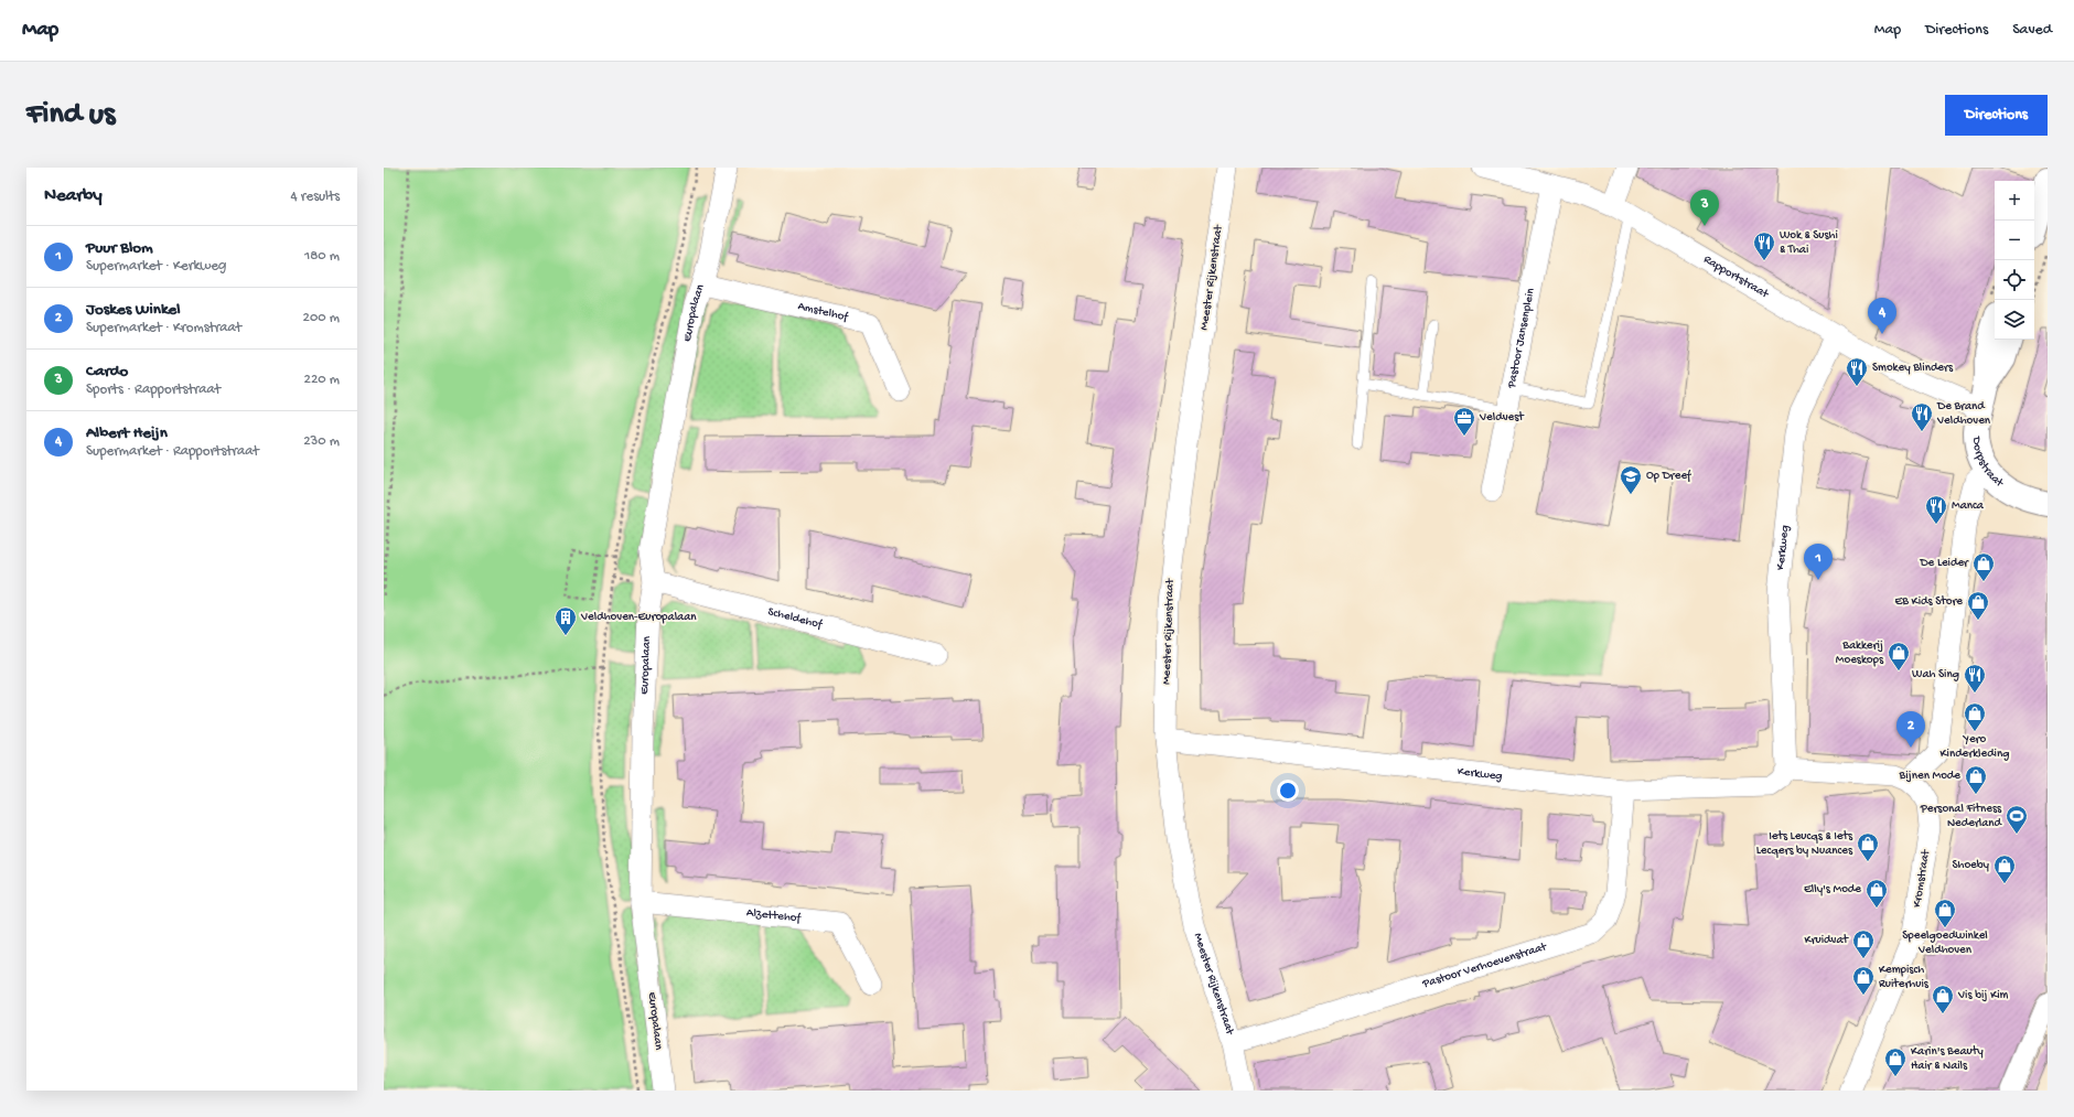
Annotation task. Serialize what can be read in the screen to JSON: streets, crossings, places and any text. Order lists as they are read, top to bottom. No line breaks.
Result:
{"streets":{"street":["Rapportstraat","Meester Rijkenstraat","Amstelhof","Europalaan","Pastoor Jansenplein","Dorpstraat","Kerkweg","Scheldehof","Kromstraat","Alzettehof","Pastoor Verhoevenstraat"]},"crossings":[["Rapportstraat","Pastoor Jansenplein"],["Rapportstraat","Dorpstraat"],["Rapportstraat","Kerkweg"],["Meester Rijkenstraat","Kerkweg"],["Meester Rijkenstraat","Pastoor Verhoevenstraat"],["Amstelhof","Europalaan"],["Europalaan","Scheldehof"],["Europalaan","Alzettehof"],["Kerkweg","Pastoor Verhoevenstraat"]],"places":{"restaurant":["Wok & Sushi & Thai","Smokey Blinders","De Brand Veldhoven","Manca","Wah Sing"],"office":["Veldvest"],"school or university":["Op Dreef"],"shop":["De Leider","EB Kids Store","Bakkerij Moeskops","Yero Kinderkleding","Bijnen Mode","Iets Leucqs & Iets Lecqers by Nuances","Shoeby","Elly's Mode","Speelgoedwinkel Veldhoven","Kruidvat","Kempisch Ruiterhuis","Vis bij Kim","Karin's Beauty Hair & Nails"],"building":["Veldhoven-Europalaan"],"sports":["Personal Fitness Nederland"]},"page":{"header":"Map","nav":["Map","Directions","Saved"],"buttons":"Directions","title":"Find us","heading":["Nearby","4 results"],"map_buttons":["+","−"],"pins":["3","4","1","2"],"list":[{"mark":"1","name":"Puur Blom","note":"Supermarket · Kerkweg","value":"180 m"},{"mark":"2","name":"Joskes Winkel","note":"Supermarket · Kromstraat","value":"200 m"},{"mark":"3","name":"Cardo","note":"Sports · Rapportstraat","value":"220 m"},{"mark":"4","name":"Albert Heijn","note":"Supermarket · Rapportstraat","value":"230 m"}]}}
